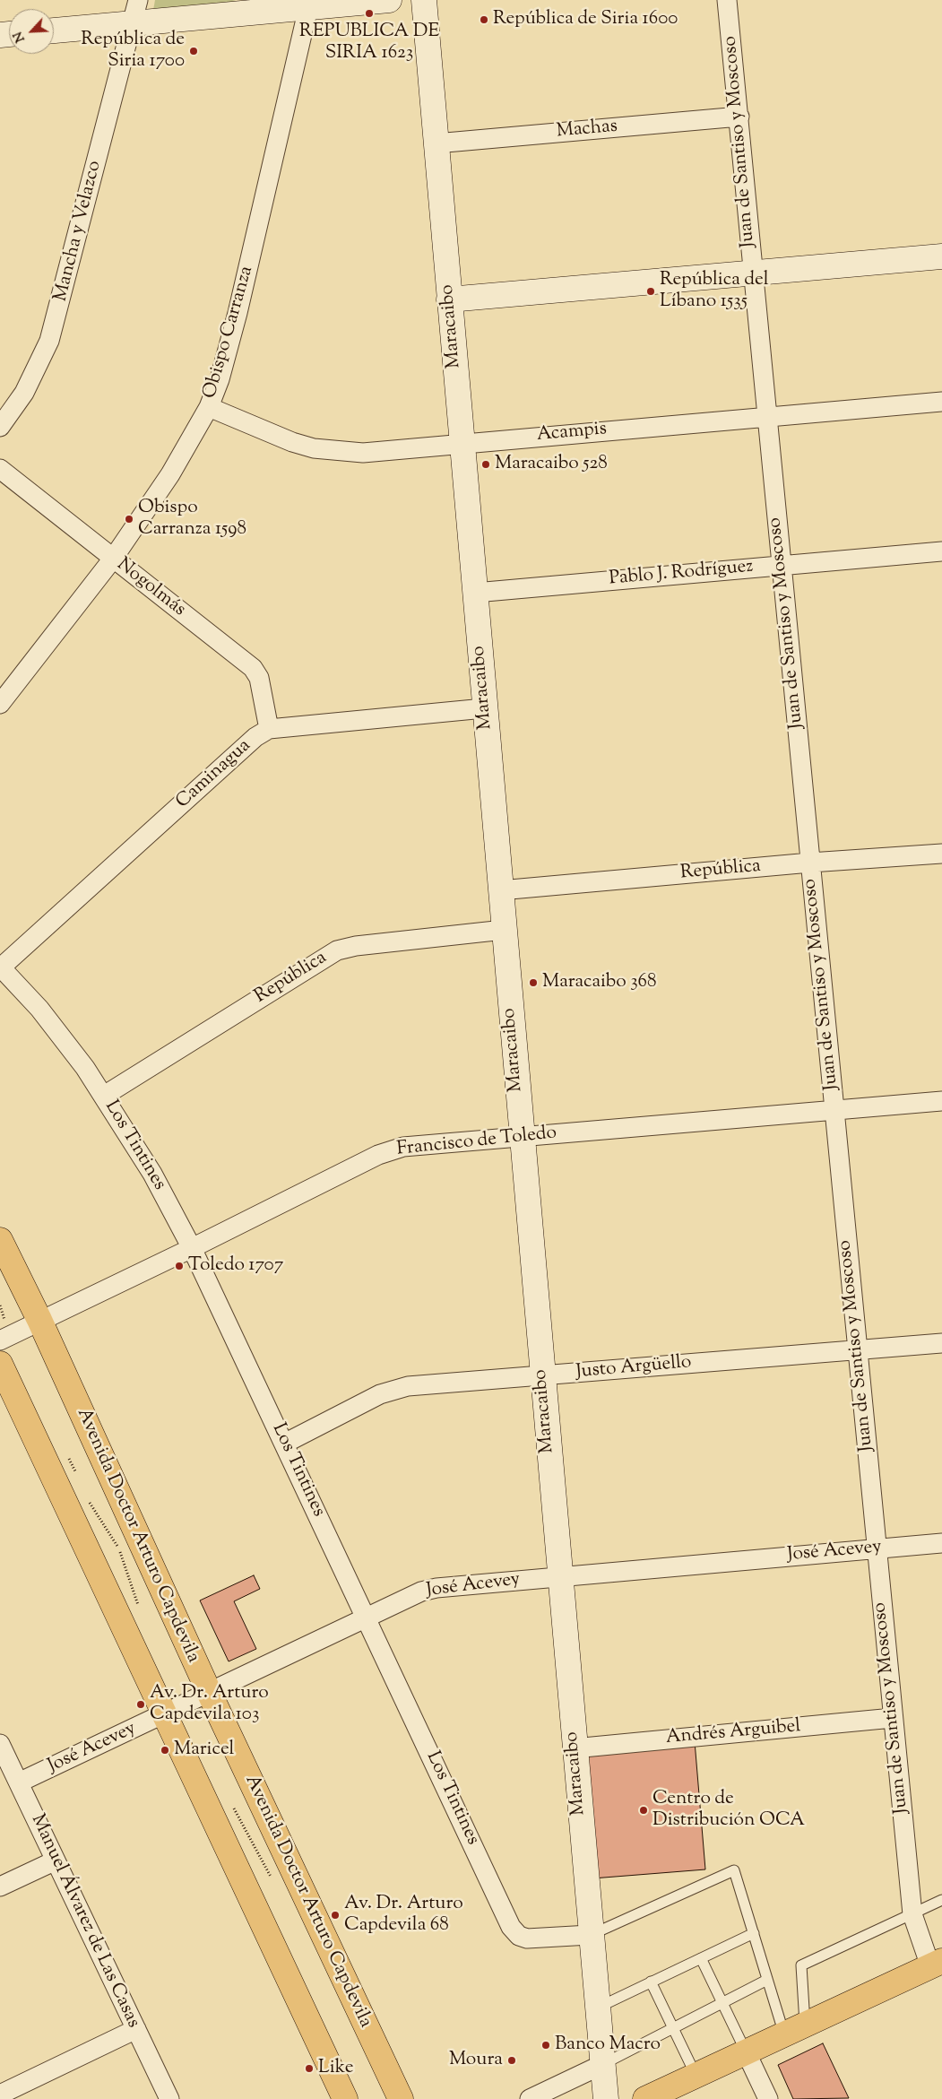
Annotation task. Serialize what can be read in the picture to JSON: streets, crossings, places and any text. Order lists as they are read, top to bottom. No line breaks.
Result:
{"streets":{"main road":["Maracaibo","Avenida Doctor Arturo Capdevila"],"street":["Machas","Juan de Santiso y Moscoso","Mancha y Velazco","Obispo Carranza","Acampis","Pablo J. Rodríguez","Nogolmás","Caminagua","República","Francisco de Toledo","Los Tintines","Justo Argüello","José Acevey","Andrés Arguibel","Manuel Álvarez de Las Casas"]},"crossings":[["Machas","Juan de Santiso y Moscoso"],["Machas","Maracaibo"],["Juan de Santiso y Moscoso","Acampis"],["Juan de Santiso y Moscoso","Pablo J. Rodríguez"],["Juan de Santiso y Moscoso","República"],["Juan de Santiso y Moscoso","Francisco de Toledo"],["Juan de Santiso y Moscoso","Justo Argüello"],["Juan de Santiso y Moscoso","José Acevey"],["Juan de Santiso y Moscoso","Andrés Arguibel"],["Maracaibo","Acampis"],["Maracaibo","Pablo J. Rodríguez"],["Maracaibo","Caminagua"],["Maracaibo","República"],["Maracaibo","Francisco de Toledo"],["Maracaibo","Los Tintines"],["Maracaibo","Justo Argüello"],["Maracaibo","José Acevey"],["Maracaibo","Andrés Arguibel"],["Obispo Carranza","Acampis"],["Obispo Carranza","Nogolmás"],["Nogolmás","Caminagua"],["Caminagua","Los Tintines"],["República","Los Tintines"],["Francisco de Toledo","Los Tintines"],["Francisco de Toledo","Avenida Doctor Arturo Capdevila"],["Los Tintines","Justo Argüello"],["Los Tintines","José Acevey"],["Avenida Doctor Arturo Capdevila","José Acevey"],["José Acevey","Manuel Álvarez de Las Casas"]],"places":["REPUBLICA DE SIRIA 1623","República de Siria 1600","República de Siria 1700","República del Líbano 1535","Maracaibo 528","Obispo Carranza 1598","Maracaibo 368","Toledo 1707","Av. Dr. Arturo Capdevila 103","Maricel","Centro de Distribución OCA","Av. Dr. Arturo Capdevila 68","Banco Macro","Moura","Like"],"north":"bottom left"}
